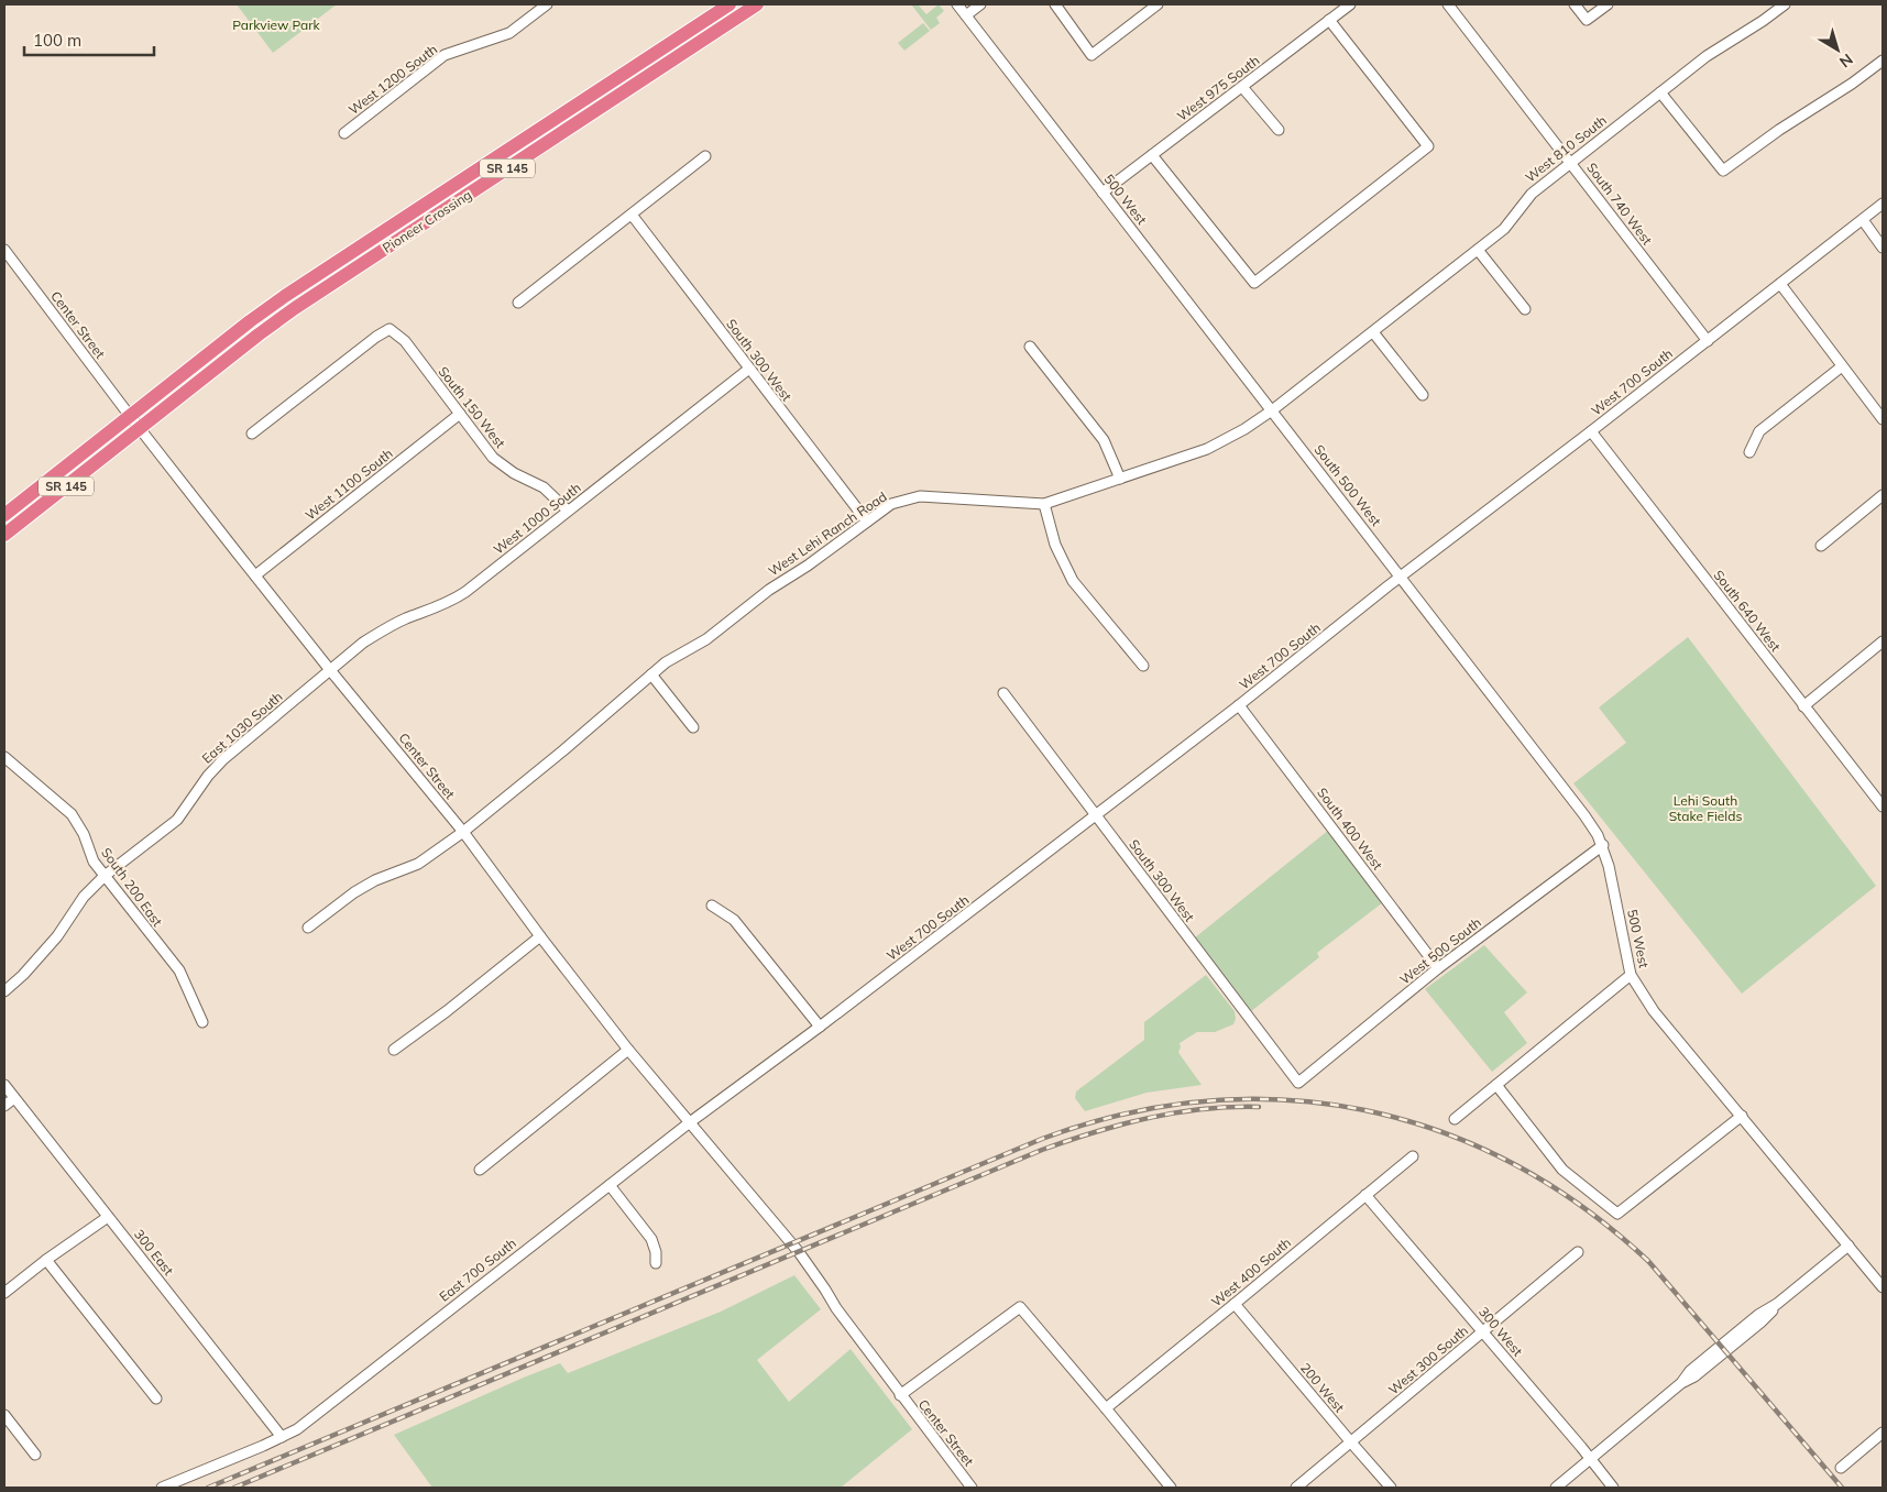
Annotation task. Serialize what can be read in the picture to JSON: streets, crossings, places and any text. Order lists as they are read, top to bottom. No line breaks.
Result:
{"streets":{"highway":["SR 145","Pioneer Crossing"],"street":["West 1200 South","West 975 South","West 810 South","500 West","South 740 West","Center Street","South 300 West","West 700 South","South 150 West","West 1100 South","South 500 West","West 1000 South","West Lehi Ranch Road","South 640 West","East 1030 South","South 400 West","South 200 East","West 500 South","300 East","East 700 South","West 400 South","300 West","West 300 South","200 West"]},"crossings":[["West 975 South","500 West"],["West 810 South","500 West"],["West 810 South","South 740 West"],["West 810 South","South 500 West"],["West 810 South","West Lehi Ranch Road"],["SR 145","Pioneer Crossing"],["SR 145","Center Street"],["500 West","West 700 South"],["500 West","South 500 West"],["500 West","West Lehi Ranch Road"],["500 West","West 500 South"],["South 740 West","West 700 South"],["Pioneer Crossing","Center Street"],["Center Street","West 700 South"],["Center Street","West 1100 South"],["Center Street","West 1000 South"],["Center Street","West Lehi Ranch Road"],["Center Street","East 1030 South"],["Center Street","East 700 South"],["South 300 West","West 700 South"],["South 300 West","West 1000 South"],["South 300 West","West Lehi Ranch Road"],["South 300 West","West 500 South"],["West 700 South","South 500 West"],["West 700 South","South 640 West"],["West 700 South","South 400 West"],["West 700 South","East 700 South"],["South 150 West","West 1100 South"],["South 150 West","West 1000 South"],["South 500 West","West Lehi Ranch Road"],["West 1000 South","East 1030 South"],["East 1030 South","South 200 East"],["South 400 West","West 500 South"],["300 East","East 700 South"],["West 400 South","300 West"],["West 400 South","200 West"],["300 West","West 300 South"],["West 300 South","200 West"]],"parks":["Parkview Park","Lehi South Stake Fields"],"scale_bar":"100 m","north":"bottom right"}
